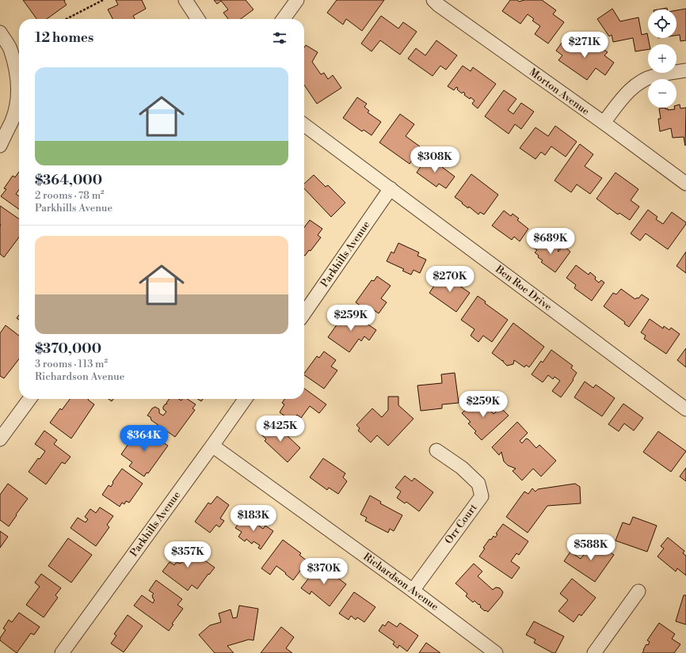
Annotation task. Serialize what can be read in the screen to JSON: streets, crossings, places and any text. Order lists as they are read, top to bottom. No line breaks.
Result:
{"streets":{"street":["Morton Avenue","Parkhills Avenue","Ben Roe Drive","Orr Court","Richardson Avenue"]},"crossings":[["Parkhills Avenue","Ben Roe Drive"],["Parkhills Avenue","Richardson Avenue"],["Orr Court","Richardson Avenue"]],"page":{"map_buttons":["+","−"],"heading":"12 homes","price":["$271K","$308K","$689K","$270K","$259K","$259K","$425K","$364K","$183K","$588K","$357K","$370K"],"list":[{"name":"$364,000","note":"2 rooms · 78 m² · Parkhills Avenue"},{"name":"$370,000","note":"3 rooms · 113 m² · Richardson Avenue"}]}}
